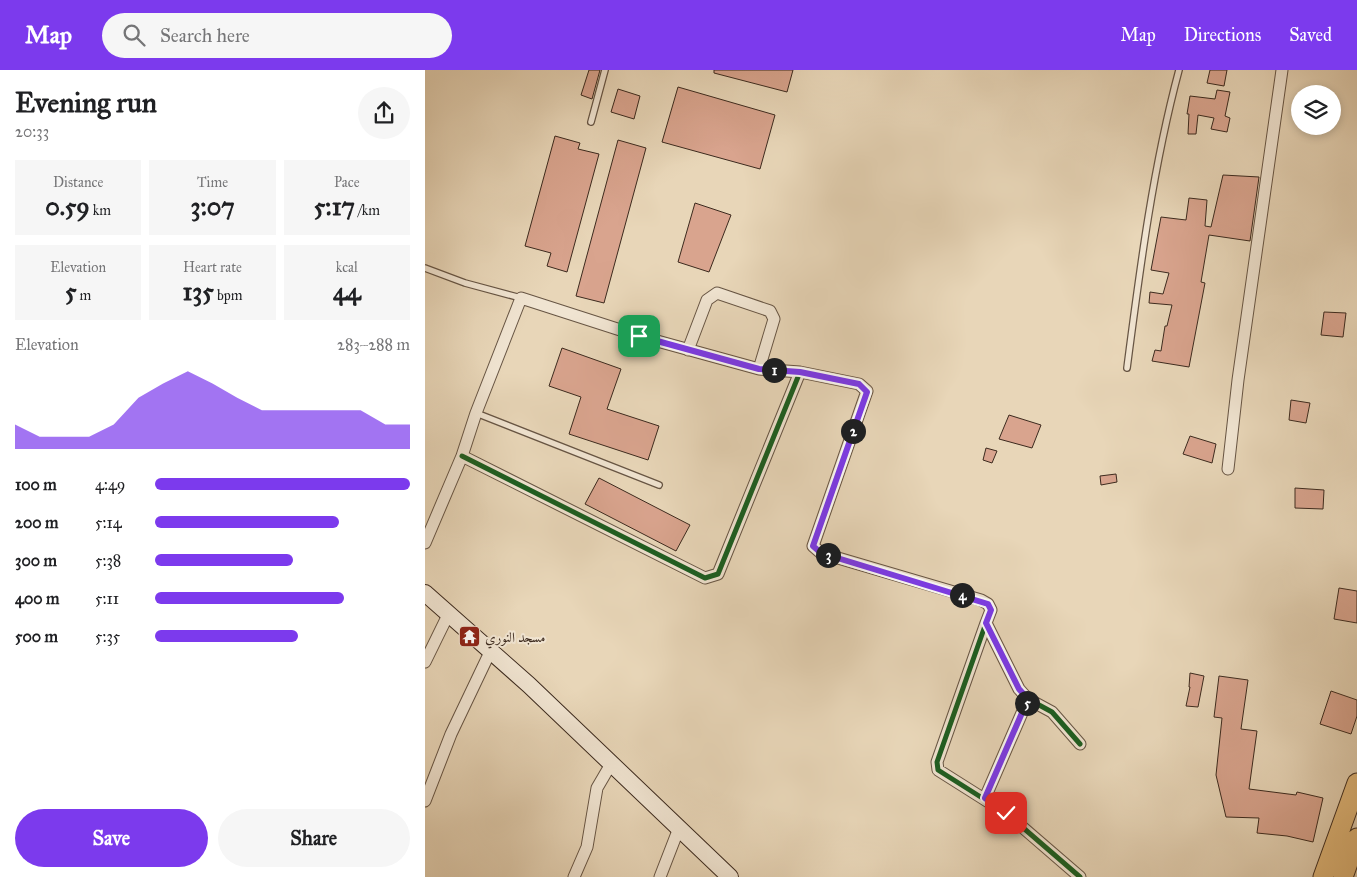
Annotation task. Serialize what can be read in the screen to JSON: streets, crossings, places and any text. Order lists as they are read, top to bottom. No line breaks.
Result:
{"places":{"temple":["مسجد النوري"]},"page":{"header":"Map","search":"Search here","nav":["Map","Directions","Saved"],"heading":["Evening run","20:33"],"stats":[["Distance","0.59 km"],["Time","3:07"],["Pace","5:17 /km"],["Elevation","5 m"],["Heart rate","135 bpm"],["kcal","44"]],"chart":["Elevation","283–288 m"],"pins":["1","2","3","4","5"],"list":[{"name":"100 m","note":"4:49"},{"name":"200 m","note":"5:14"},{"name":"300 m","note":"5:38"},{"name":"400 m","note":"5:11"},{"name":"500 m","note":"5:35"}],"buttons":["Save","Share"]}}
